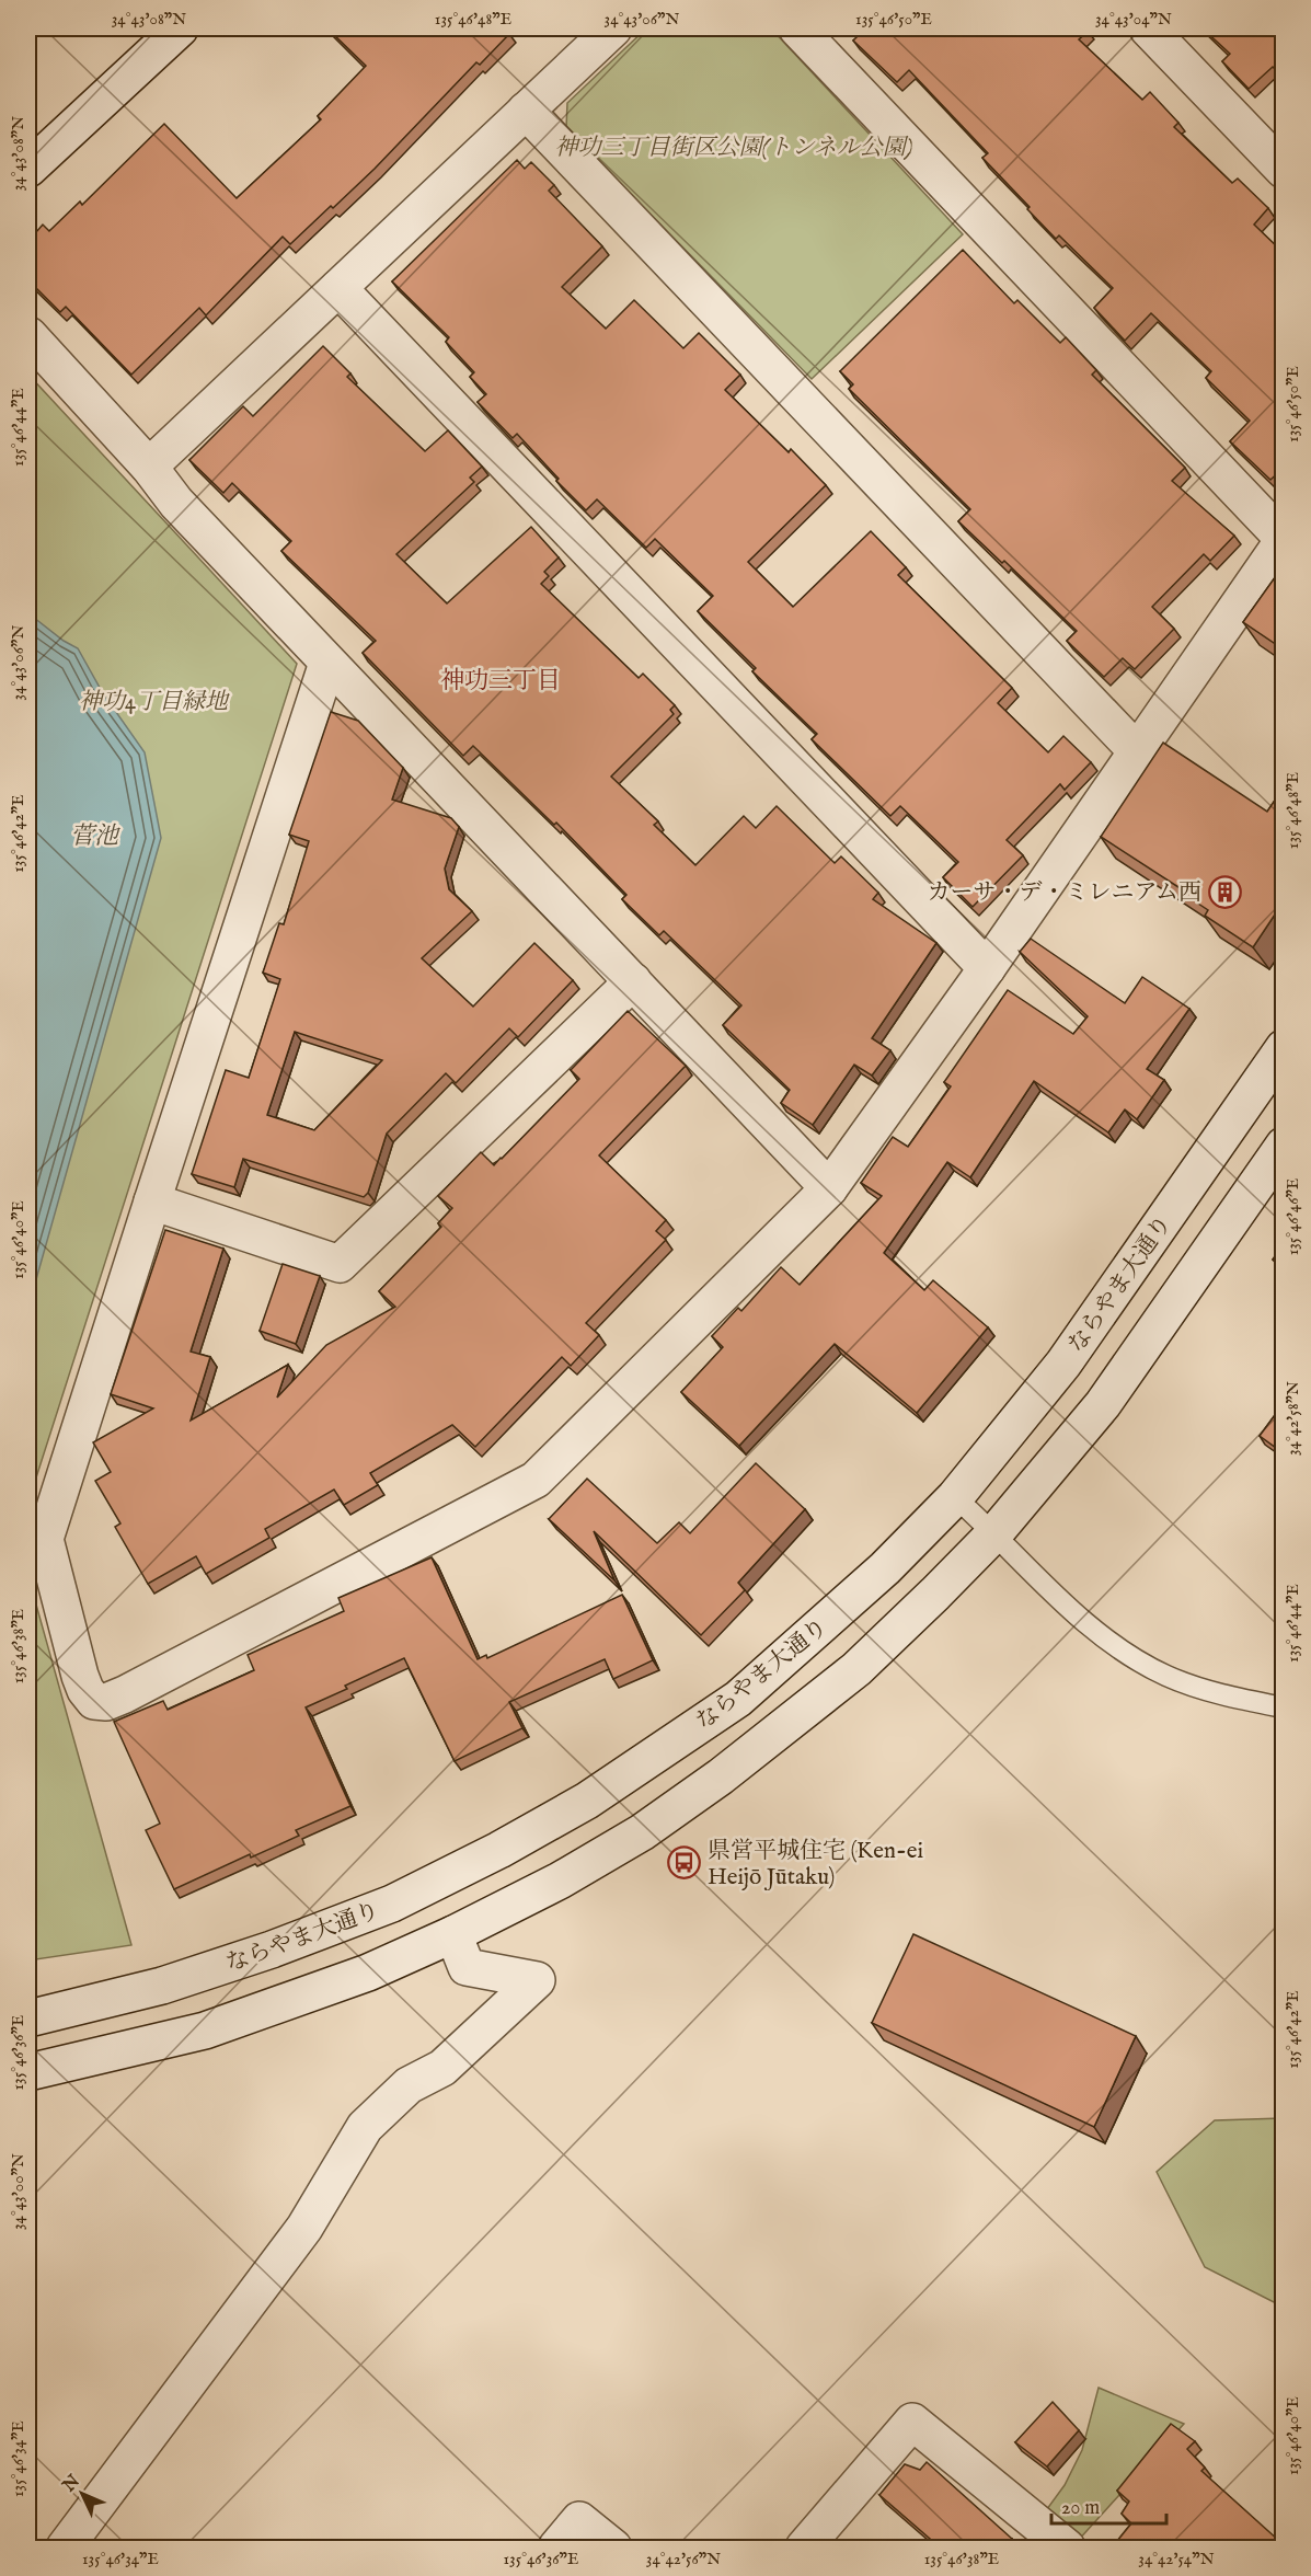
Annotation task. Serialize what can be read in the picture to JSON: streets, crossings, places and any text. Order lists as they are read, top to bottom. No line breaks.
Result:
{"streets":{"street":["ならやま大通り"]},"districts":["神功三丁目"],"water":["菅池"],"parks":["神功三丁目街区公園(トンネル公園)","神功4丁目緑地"],"places":{"building":["カーサ・デ・ミレニアム西"],"bus stop":["県営平城住宅 (Ken-ei Heijō Jūtaku)"]},"scale_bar":"20 m","north":"top left","coordinates":["34°43'08\"N","135°46'48\"E","34°43'06\"N","135°46'50\"E","34°43'04\"N","135°46'44\"E","135°46'42\"E","135°46'46\"E","135°46'40\"E","34°42'58\"N","135°46'38\"E","135°46'36\"E","34°43'00\"N","135°46'34\"E","34°42'56\"N","34°42'54\"N"]}
